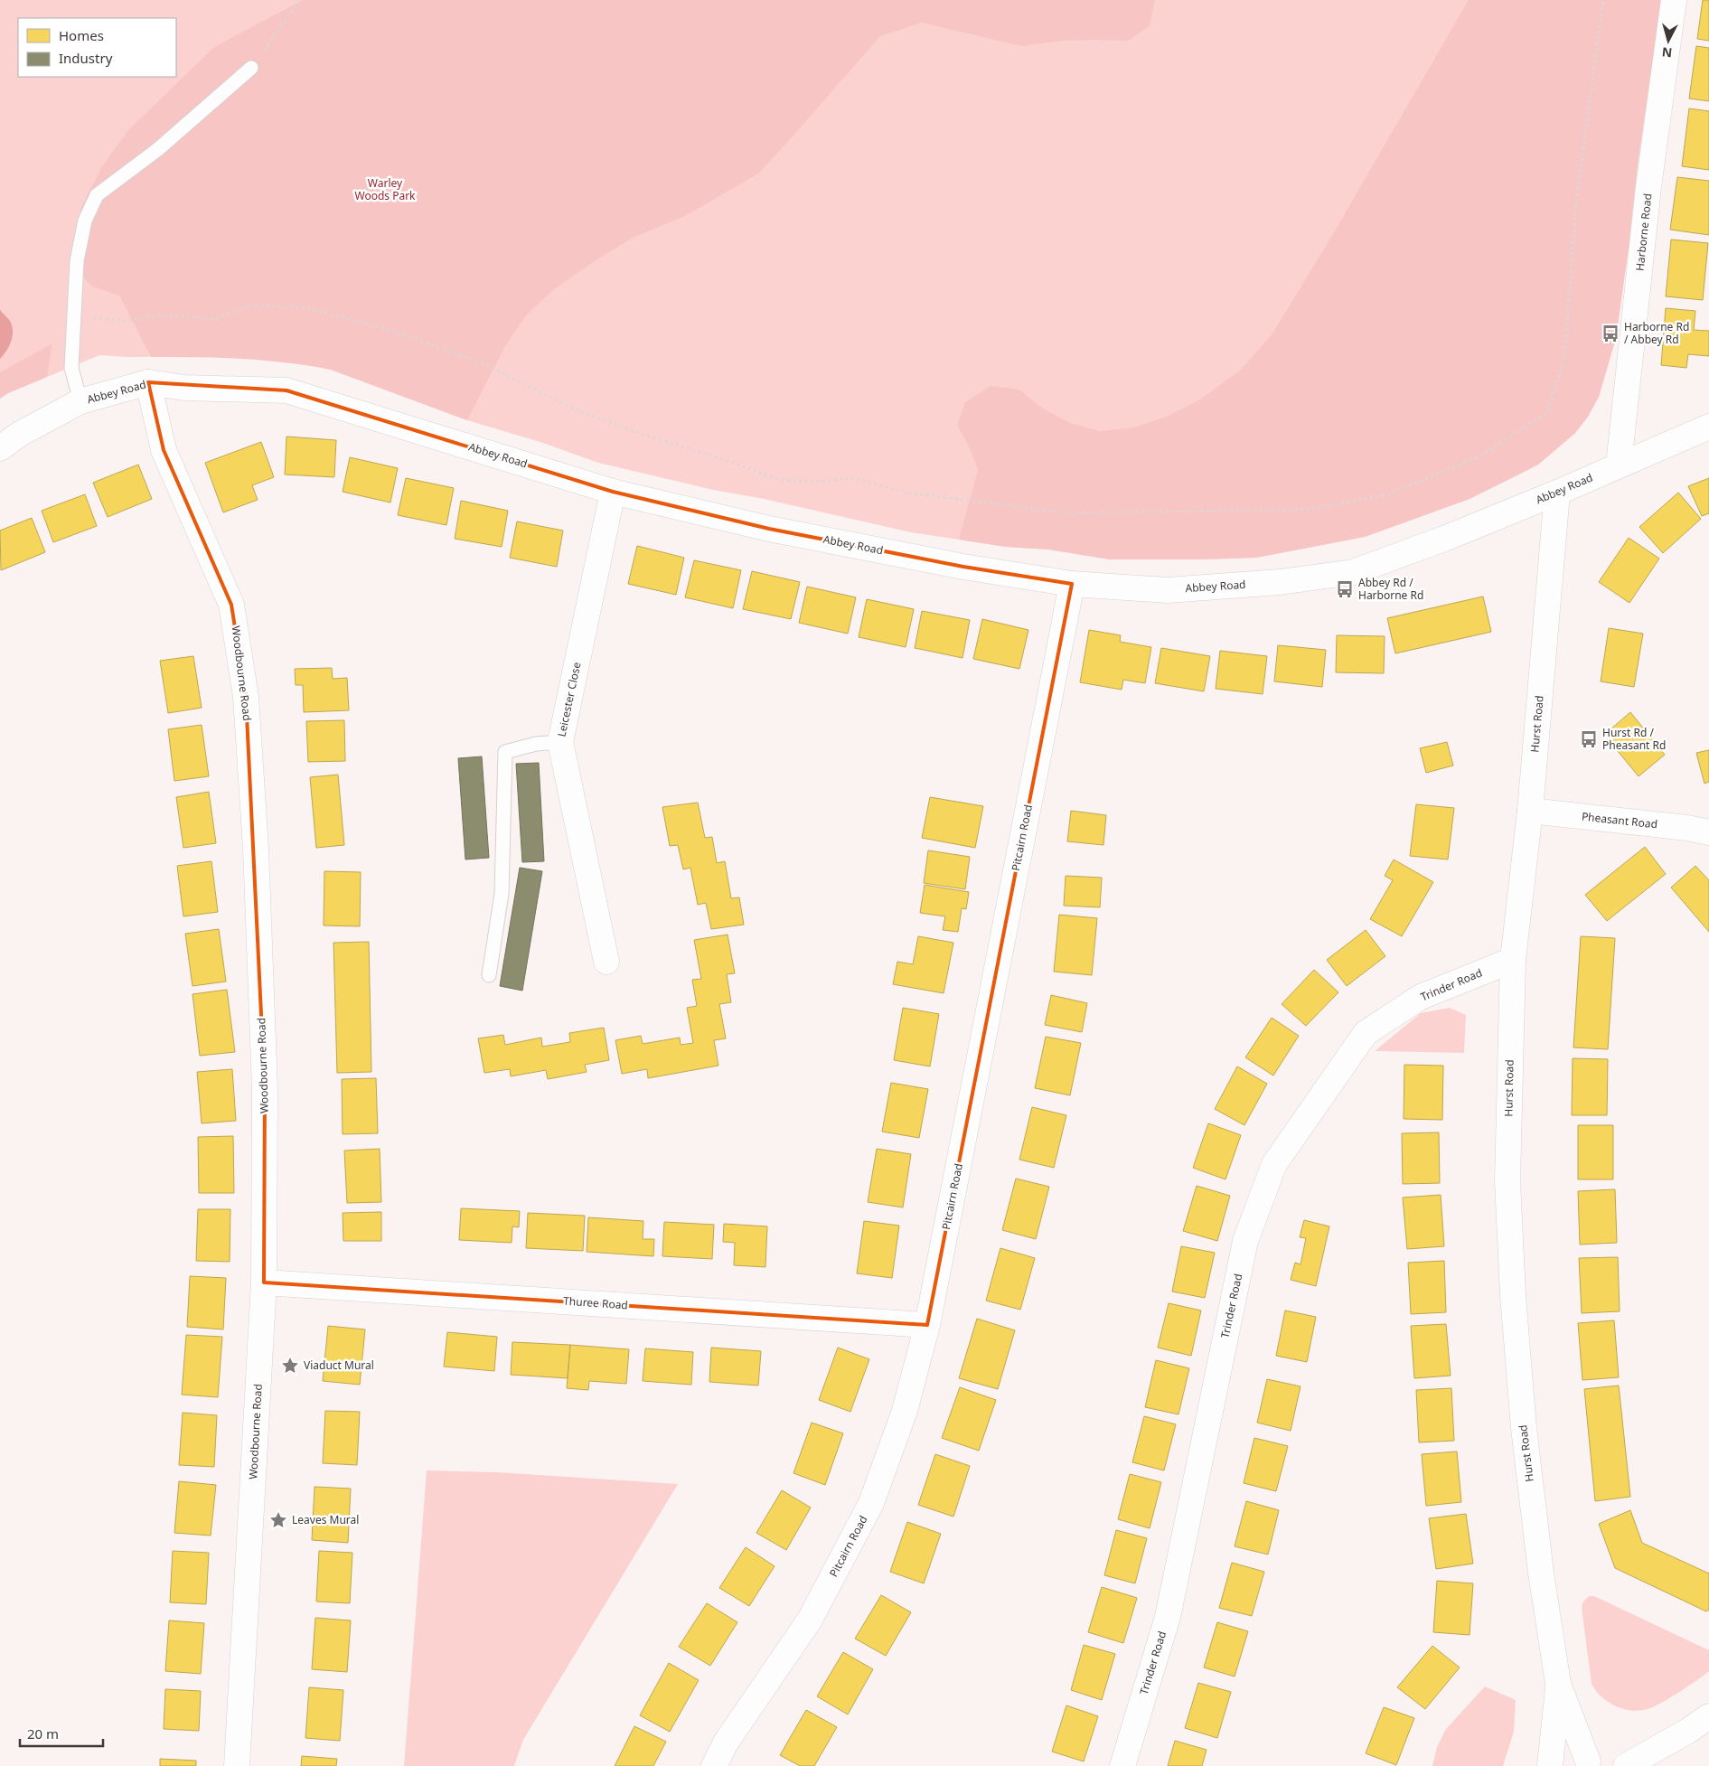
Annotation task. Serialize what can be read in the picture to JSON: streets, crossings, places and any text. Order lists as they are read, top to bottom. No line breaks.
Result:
{"streets":{"street":["Harborne Road","Abbey Road","Woodbourne Road","Leicester Close","Hurst Road","Pheasant Road","Pitcairn Road","Trinder Road","Thuree Road"]},"crossings":[["Harborne Road","Abbey Road"],["Abbey Road","Woodbourne Road"],["Abbey Road","Leicester Close"],["Abbey Road","Hurst Road"],["Abbey Road","Pitcairn Road"],["Woodbourne Road","Thuree Road"],["Hurst Road","Pheasant Road"],["Hurst Road","Trinder Road"],["Pitcairn Road","Thuree Road"]],"parks":["Warley Woods Park"],"places":{"bus stop":["Harborne Rd / Abbey Rd","Abbey Rd / Harborne Rd","Hurst Rd / Pheasant Rd"],"place":["Viaduct Mural","Leaves Mural"]},"legend":["Homes","Industry"],"scale_bar":"20 m","north":"bottom"}
